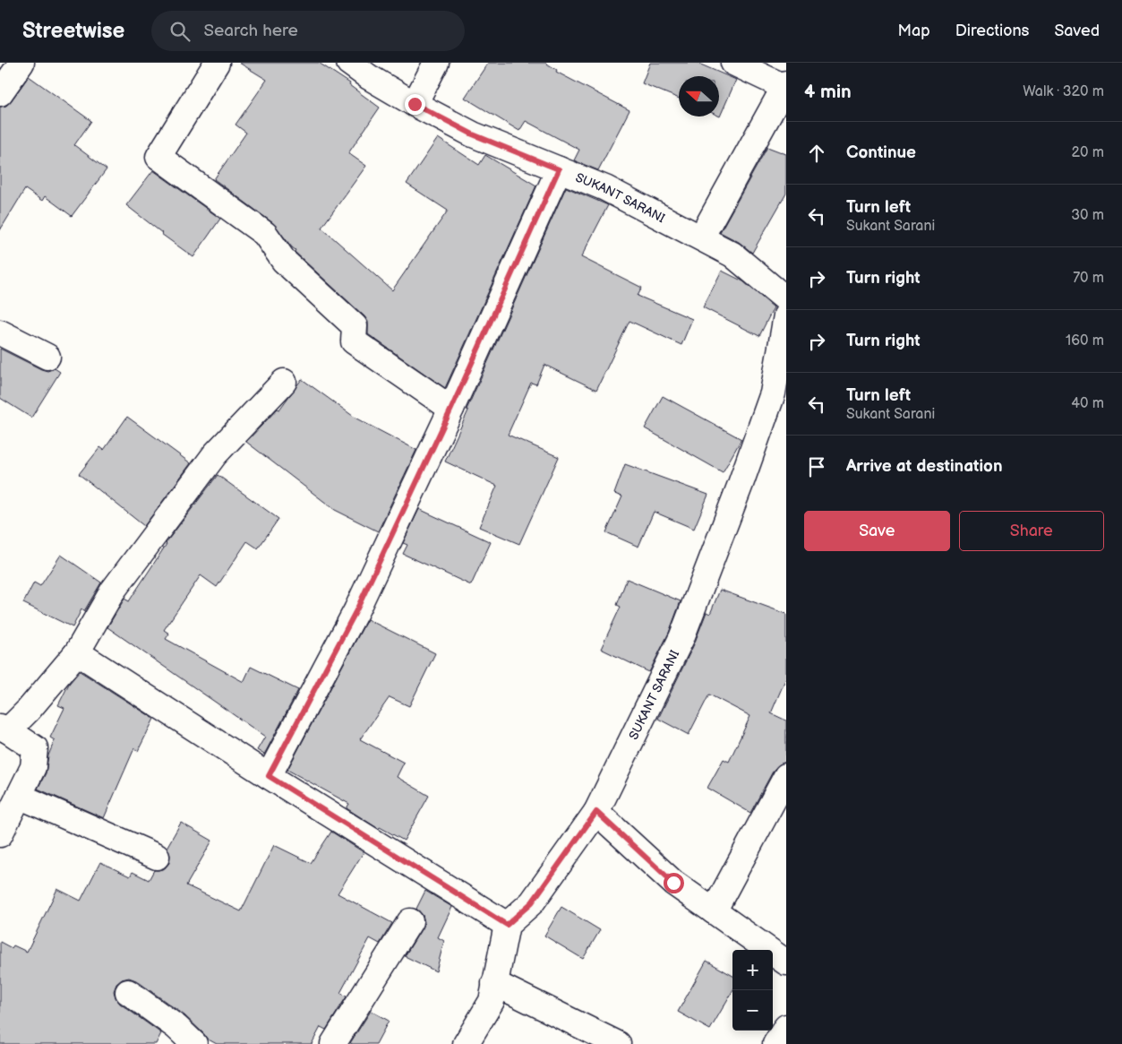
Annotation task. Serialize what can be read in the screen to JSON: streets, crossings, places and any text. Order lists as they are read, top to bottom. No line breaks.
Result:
{"streets":{"street":["SUKANT SARANI"]},"north":"left","page":{"header":"Streetwise","search":"Search here","nav":["Map","Directions","Saved"],"heading":["4 min","Walk · 320 m"],"list":[["Continue","20 m"],["Turn left","Sukant Sarani","30 m"],["Turn right","70 m"],["Turn right","160 m"],["Turn left","Sukant Sarani","40 m"],"Arrive at destination"],"buttons":["Save","Share"],"map_buttons":["+","−"]}}
